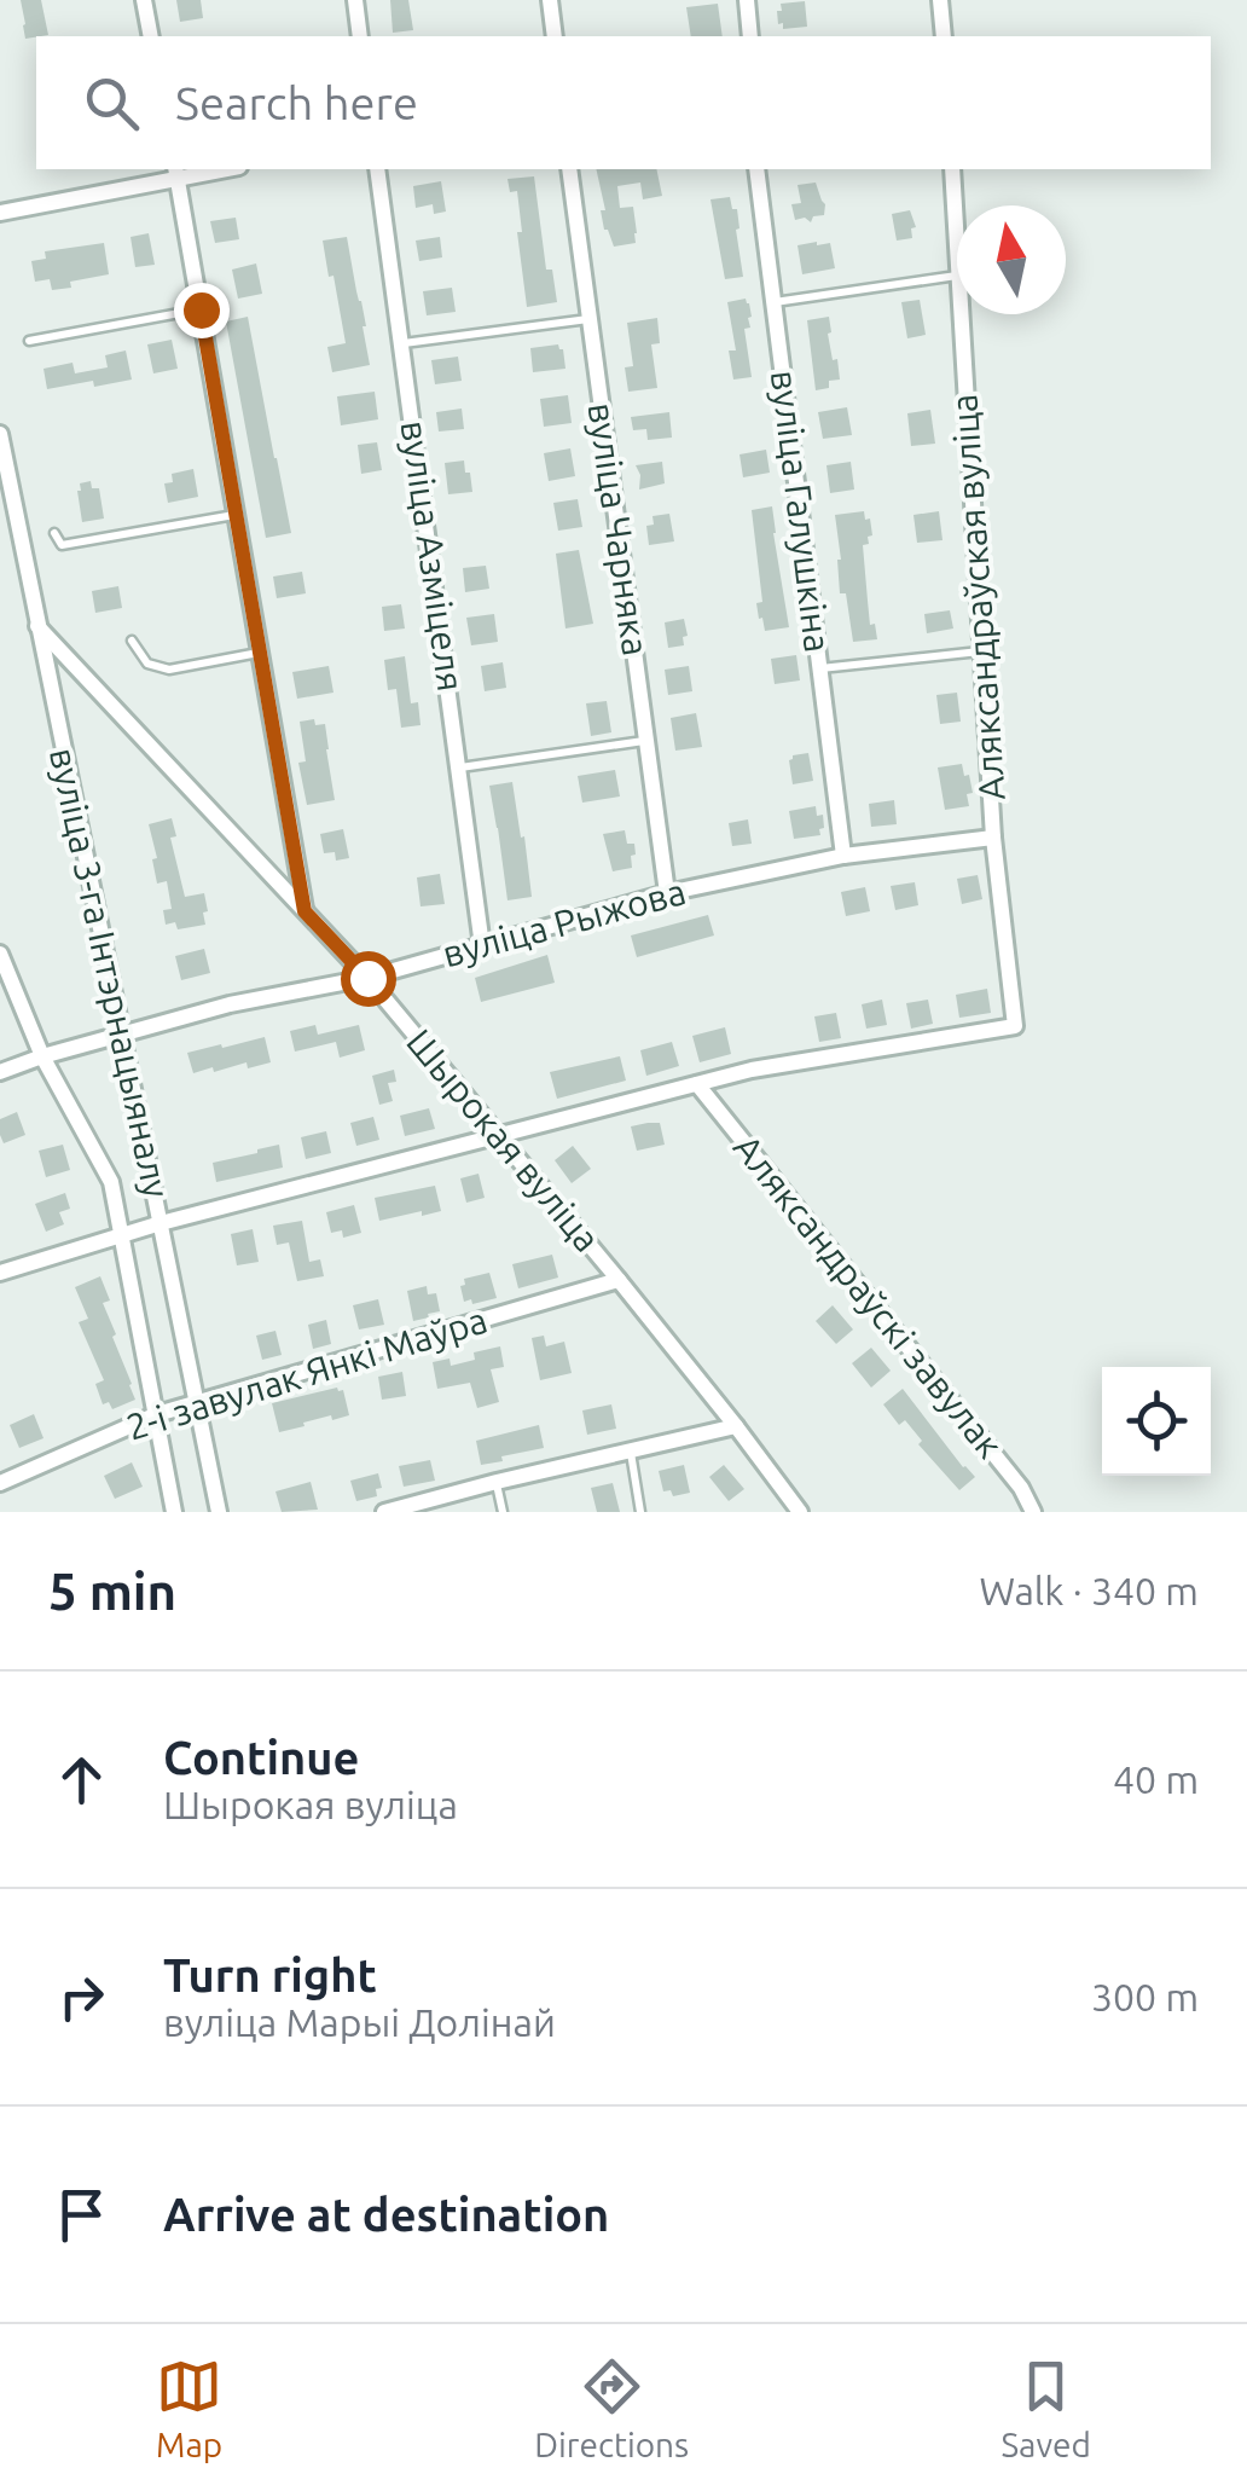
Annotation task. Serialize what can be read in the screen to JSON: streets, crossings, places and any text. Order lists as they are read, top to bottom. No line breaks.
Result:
{"streets":{"street":["вуліца Галушкіна","вуліца Чарняка","вуліца Азміцеля","Аляксандраўская вуліца","вуліца Рыжова","вуліца 3-га Інтэрнацыяналу","Шырокая вуліца","Аляксандраўскі завулак","2-і завулак Янкі Маўра"]},"crossings":[["вуліца Галушкіна","вуліца Рыжова"],["вуліца Чарняка","вуліца Рыжова"],["вуліца Азміцеля","вуліца Рыжова"],["Аляксандраўская вуліца","вуліца Рыжова"],["Аляксандраўская вуліца","Аляксандраўскі завулак"],["вуліца Рыжова","вуліца 3-га Інтэрнацыяналу"],["вуліца Рыжова","Шырокая вуліца"],["вуліца 3-га Інтэрнацыяналу","Шырокая вуліца"],["вуліца 3-га Інтэрнацыяналу","2-і завулак Янкі Маўра"],["Шырокая вуліца","2-і завулак Янкі Маўра"]],"north":"top","page":{"search":"Search here","heading":["5 min","Walk · 340 m"],"list":[["Continue","Шырокая вуліца","40 m"],["Turn right","вуліца Марыі Долінай","300 m"],"Arrive at destination"],"nav":["Map","Directions","Saved"]}}
